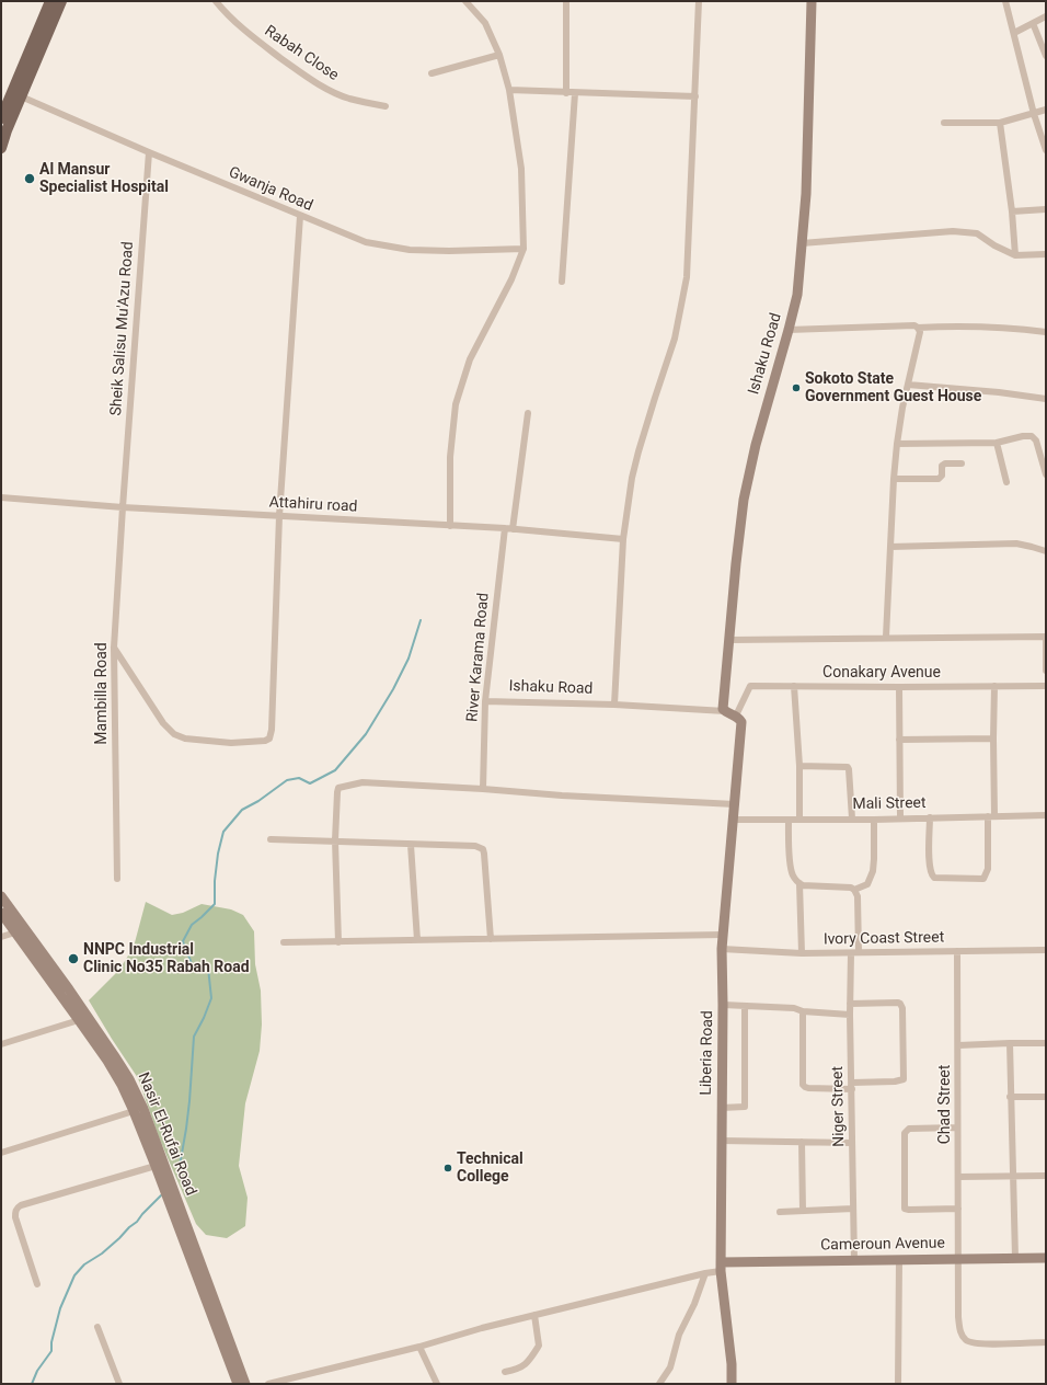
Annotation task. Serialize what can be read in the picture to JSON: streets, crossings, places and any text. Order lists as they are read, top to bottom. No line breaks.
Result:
{"streets":{"street":["Rabah Close","Gwanja Road","Sheik Salisu Mu'Azu Road","Ishaku Road","Attahiru road","River Karama Road","Conakary Avenue","Mambilla Road","Mali Street","Ivory Coast Street","Liberia Road","Chad Street","Niger Street","Nasir El-Rufai Road","Cameroun Avenue"]},"crossings":[["Gwanja Road","Sheik Salisu Mu'Azu Road"],["Sheik Salisu Mu'Azu Road","Attahiru road"],["Sheik Salisu Mu'Azu Road","Mambilla Road"],["Ishaku Road","Attahiru road"],["Ishaku Road","River Karama Road"],["Ishaku Road","Conakary Avenue"],["Ishaku Road","Liberia Road"],["Attahiru road","River Karama Road"],["Attahiru road","Mambilla Road"],["Conakary Avenue","Liberia Road"],["Mali Street","Liberia Road"],["Ivory Coast Street","Liberia Road"],["Ivory Coast Street","Chad Street"],["Ivory Coast Street","Niger Street"],["Liberia Road","Cameroun Avenue"],["Chad Street","Cameroun Avenue"],["Niger Street","Cameroun Avenue"]],"places":["Al Mansur Specialist Hospital","Sokoto State Government Guest House","NNPC Industrial Clinic No35 Rabah Road","Technical College"]}
